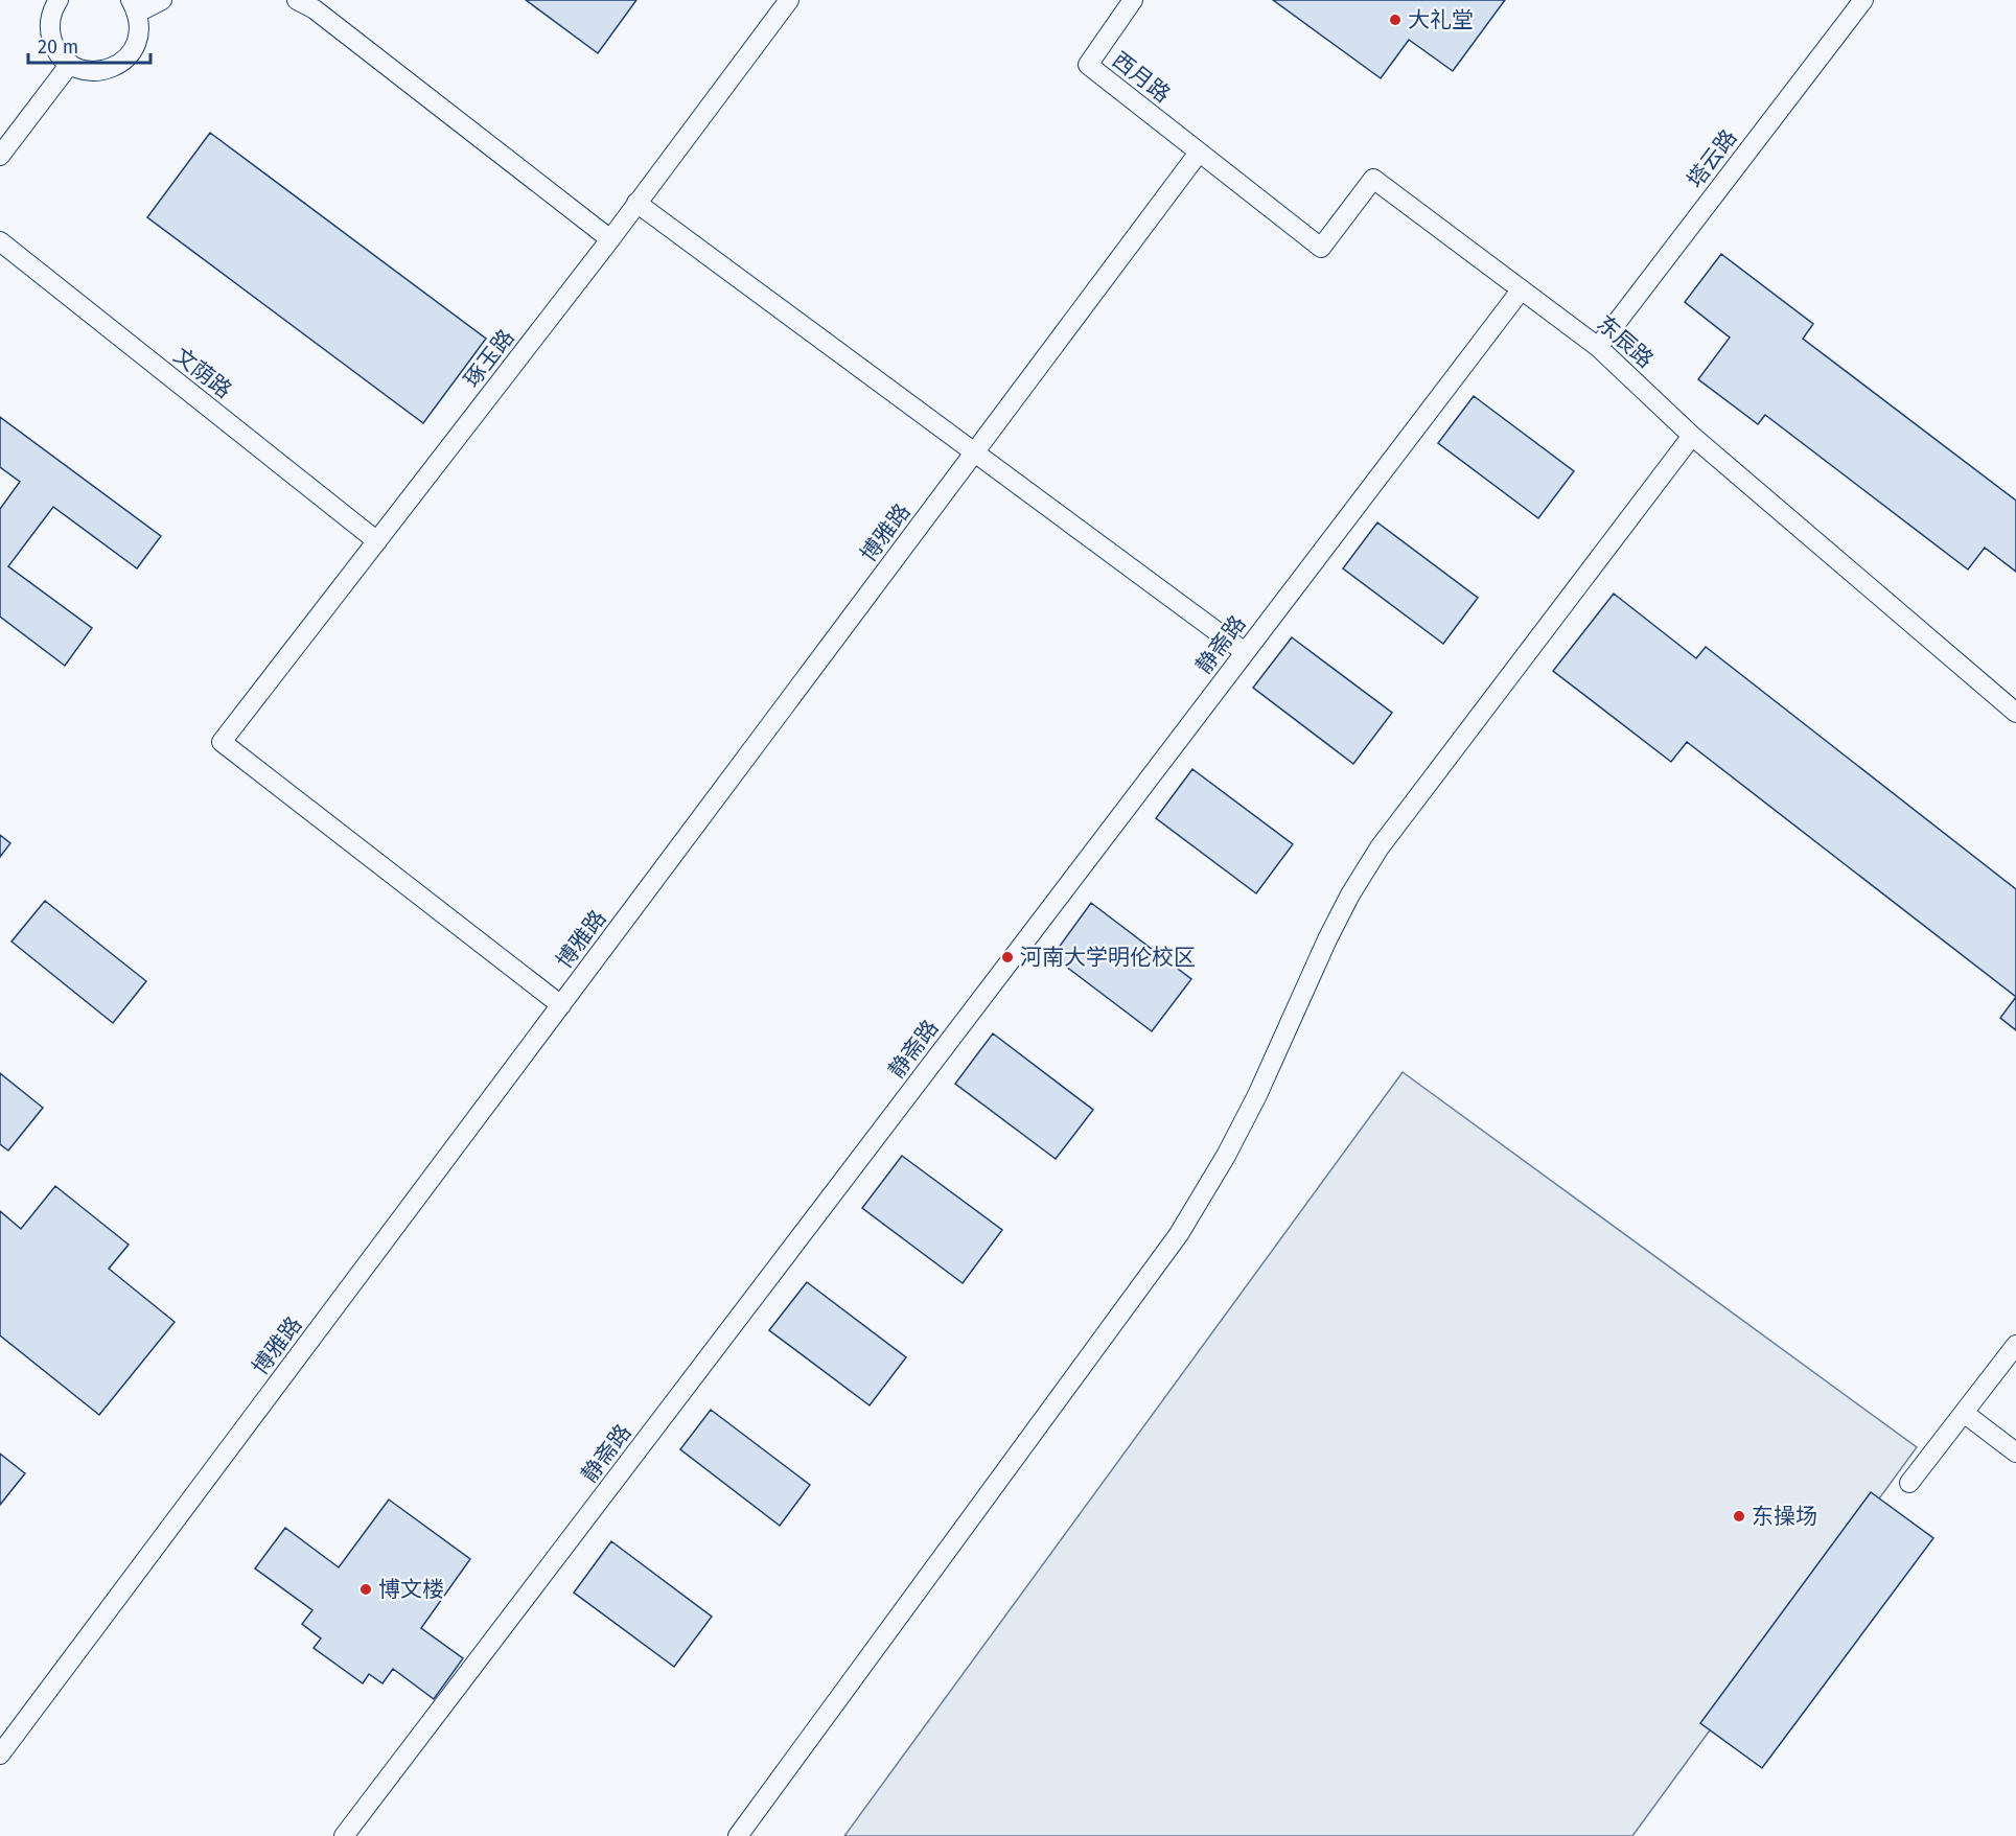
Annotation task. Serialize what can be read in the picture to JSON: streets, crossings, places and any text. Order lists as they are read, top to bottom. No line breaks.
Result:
{"streets":{"lane":["西月路","塔云路","东辰路","琢玉路","文荫路","博雅路","静斋路"]},"crossings":[["西月路","东辰路"],["西月路","博雅路"],["塔云路","东辰路"],["东辰路","博雅路"],["东辰路","静斋路"],["琢玉路","文荫路"],["琢玉路","博雅路"]],"places":["大礼堂","河南大学明伦校区","东操场","博文楼"],"scale_bar":"20 m"}
